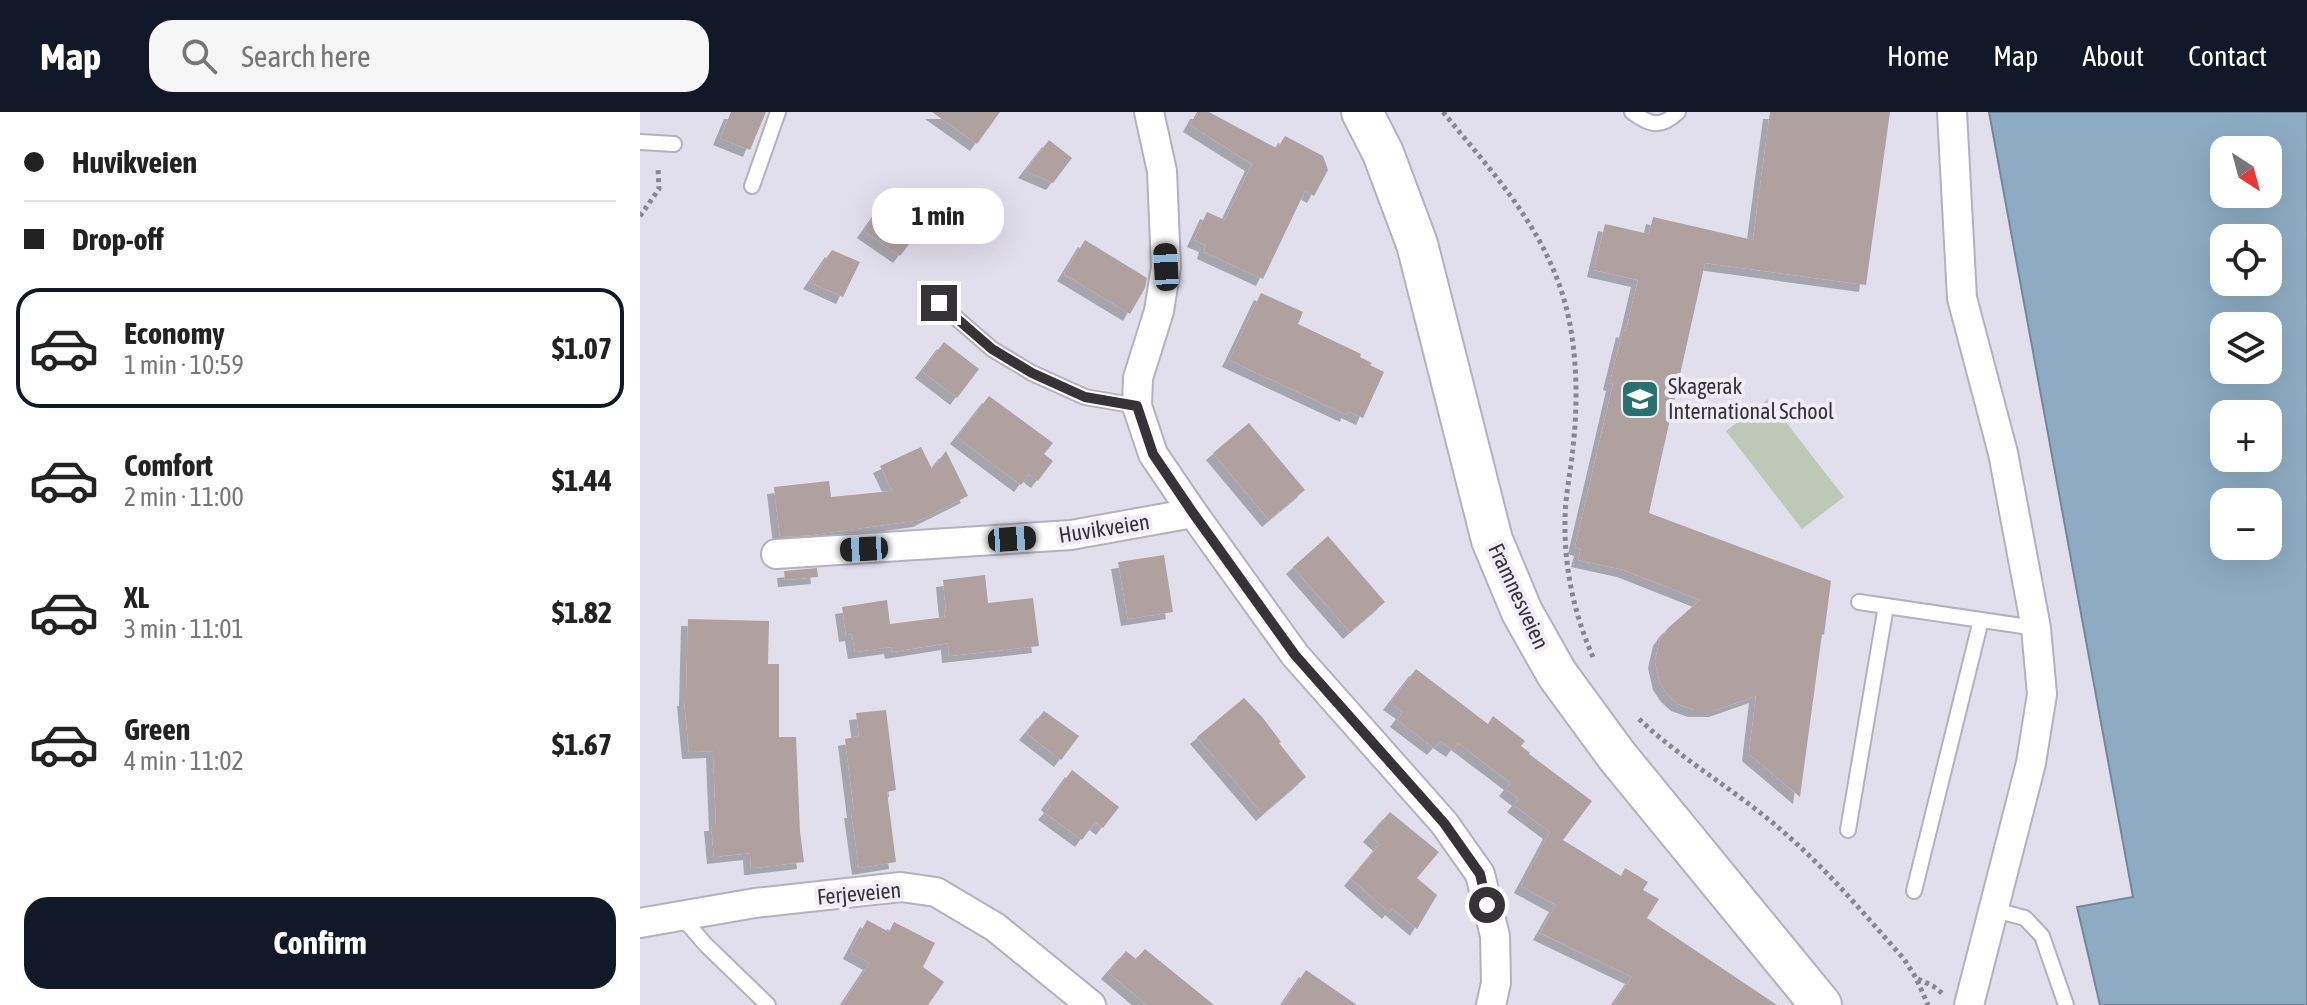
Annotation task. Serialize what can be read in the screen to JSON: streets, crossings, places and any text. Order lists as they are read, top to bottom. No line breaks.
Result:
{"streets":{"main road":["Framnesveien"],"street":["Huvikveien","Ferjeveien"]},"places":{"school or university":["Skagerak International School"]},"north":"bottom right","page":{"header":"Map","search":"Search here","nav":["Home","Map","About","Contact"],"banner":["Huvikveien","Drop-off"],"map_buttons":["+","−"],"bubble":"1 min","list":[{"name":"Economy","note":"1 min · 10:59","value":"$1.07"},{"name":"Comfort","note":"2 min · 11:00","value":"$1.44"},{"name":"XL","note":"3 min · 11:01","value":"$1.82"},{"name":"Green","note":"4 min · 11:02","value":"$1.67"}],"buttons":"Confirm"}}
